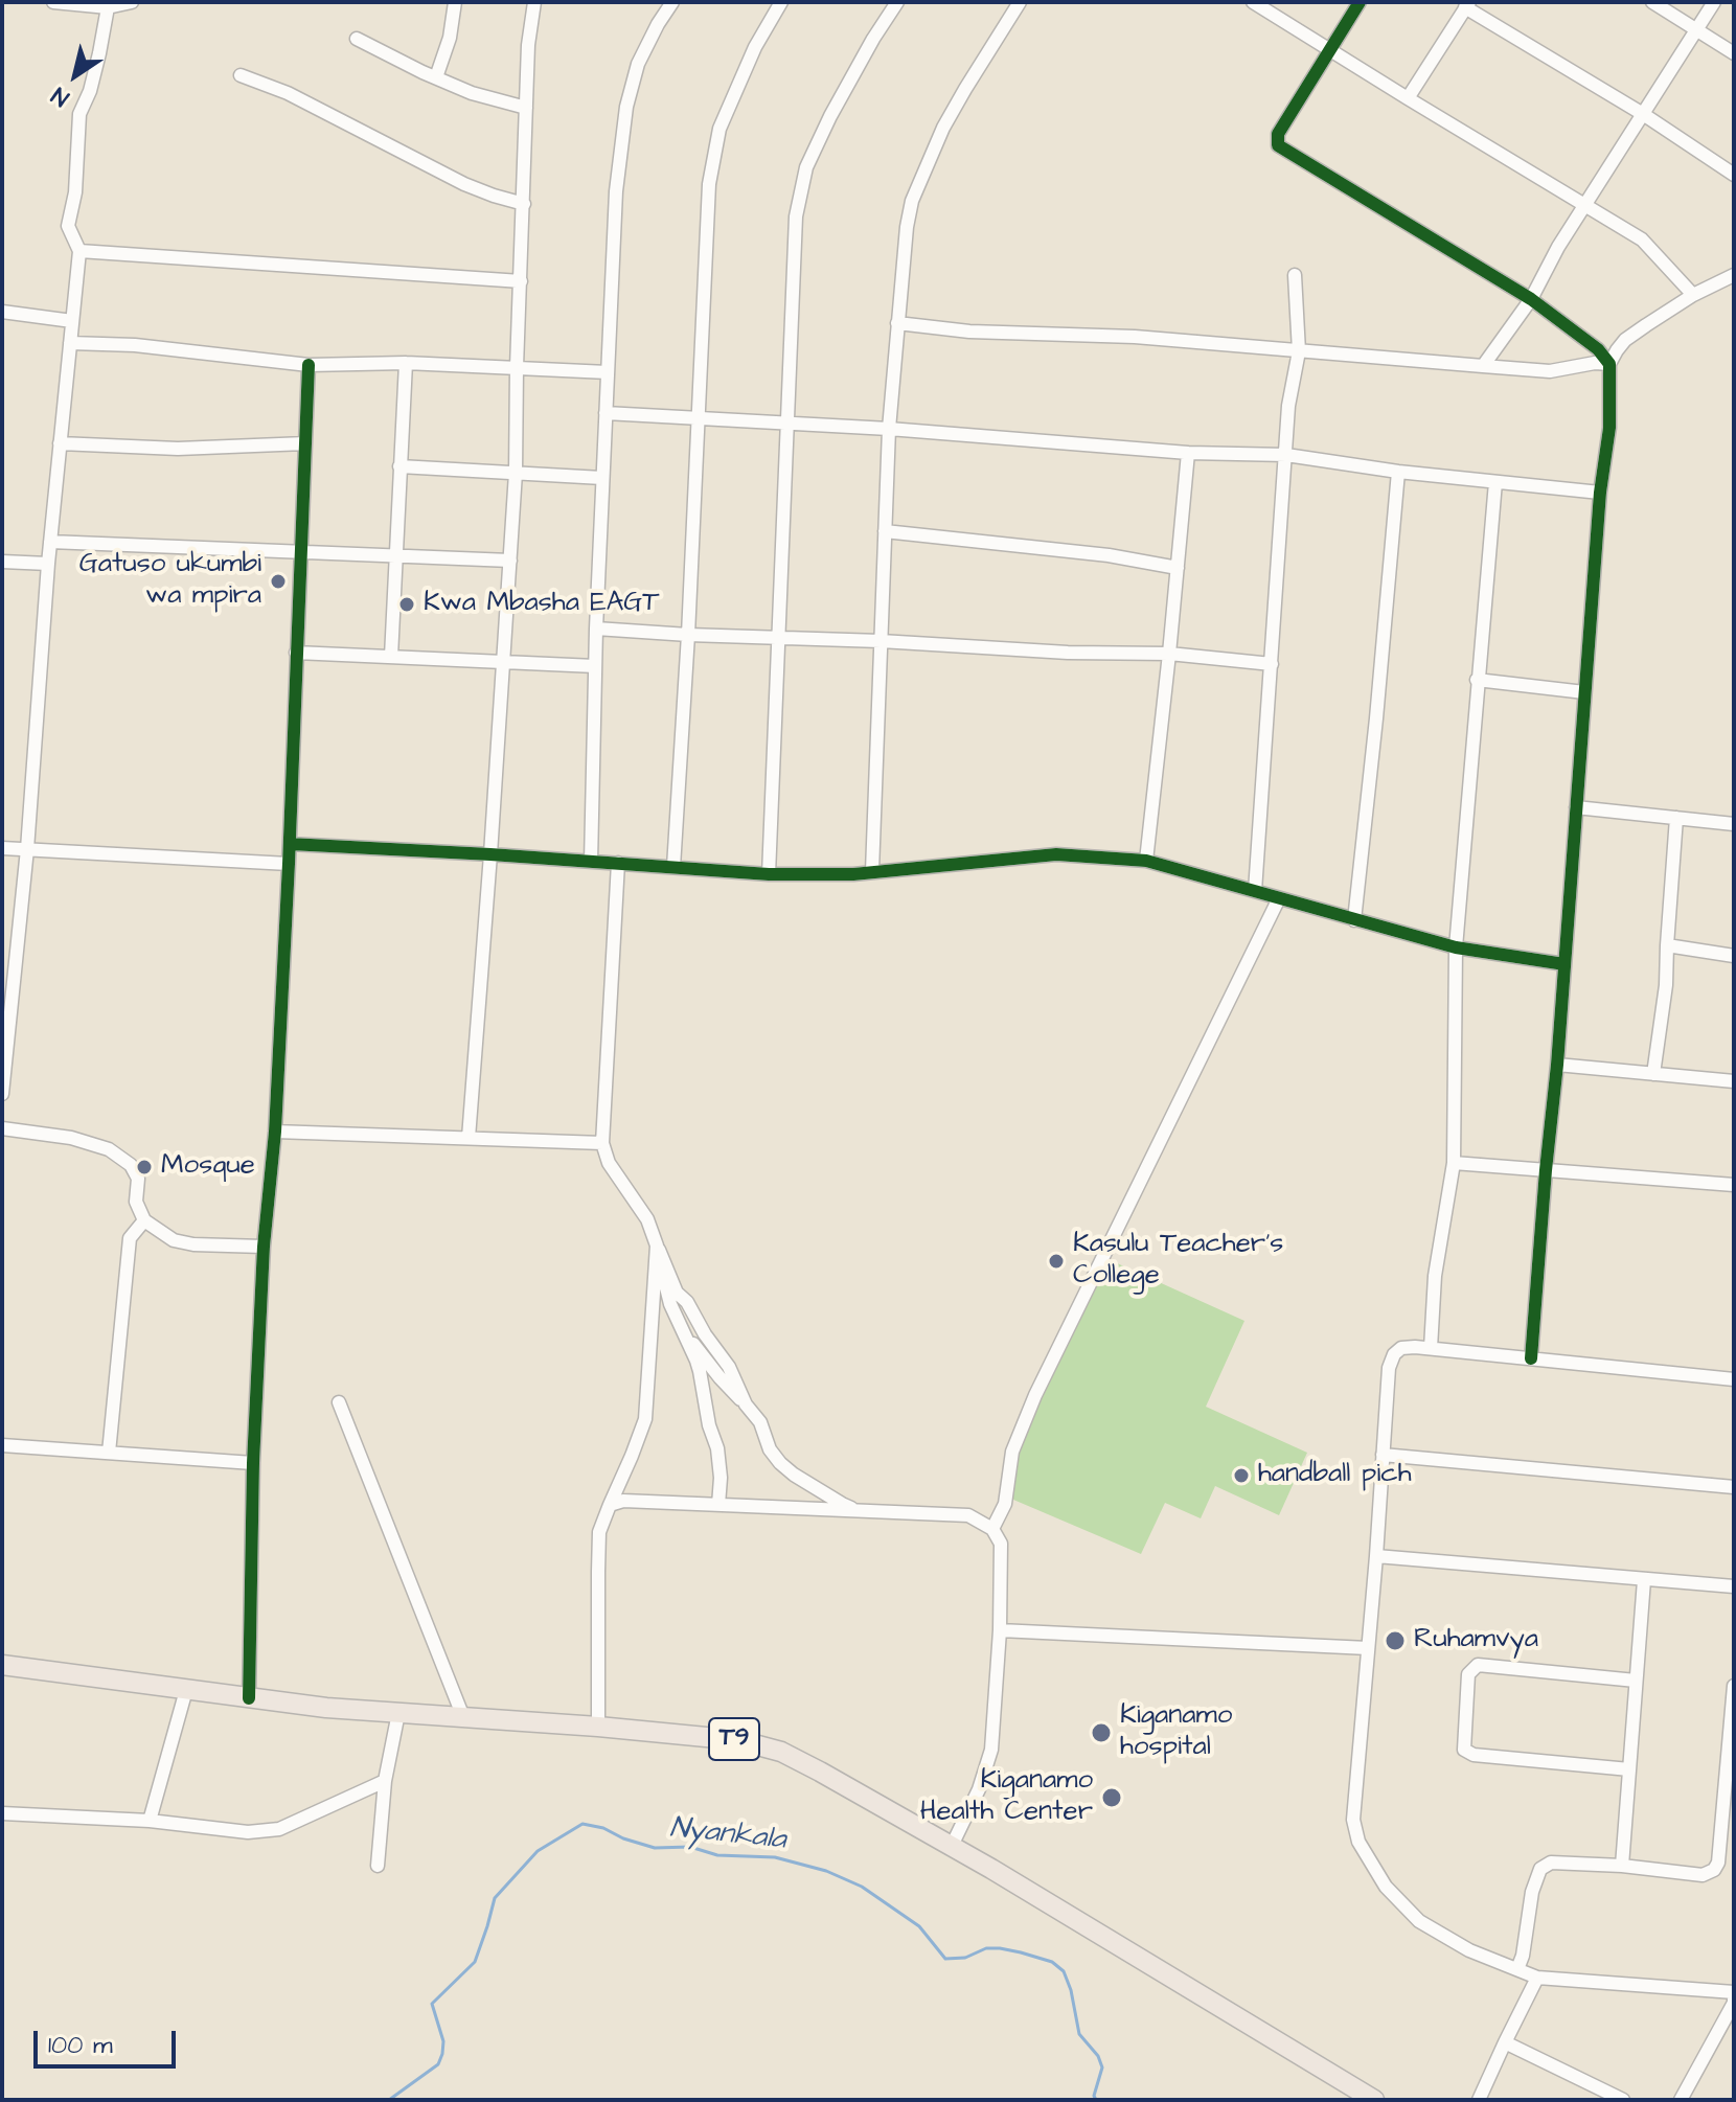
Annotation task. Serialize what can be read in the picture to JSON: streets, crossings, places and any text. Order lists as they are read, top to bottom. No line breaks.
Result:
{"streets":{"highway":["T9"]},"water":["Nyankala"],"places":["Gatuso ukumbi wa mpira","Kwa Mbasha EAGT","Mosque","Kasulu Teacher's College","handball pich","Ruhamvya","Kiganamo hospital","Kiganamo Health Center"],"scale_bar":"100 m","north":"bottom left"}
